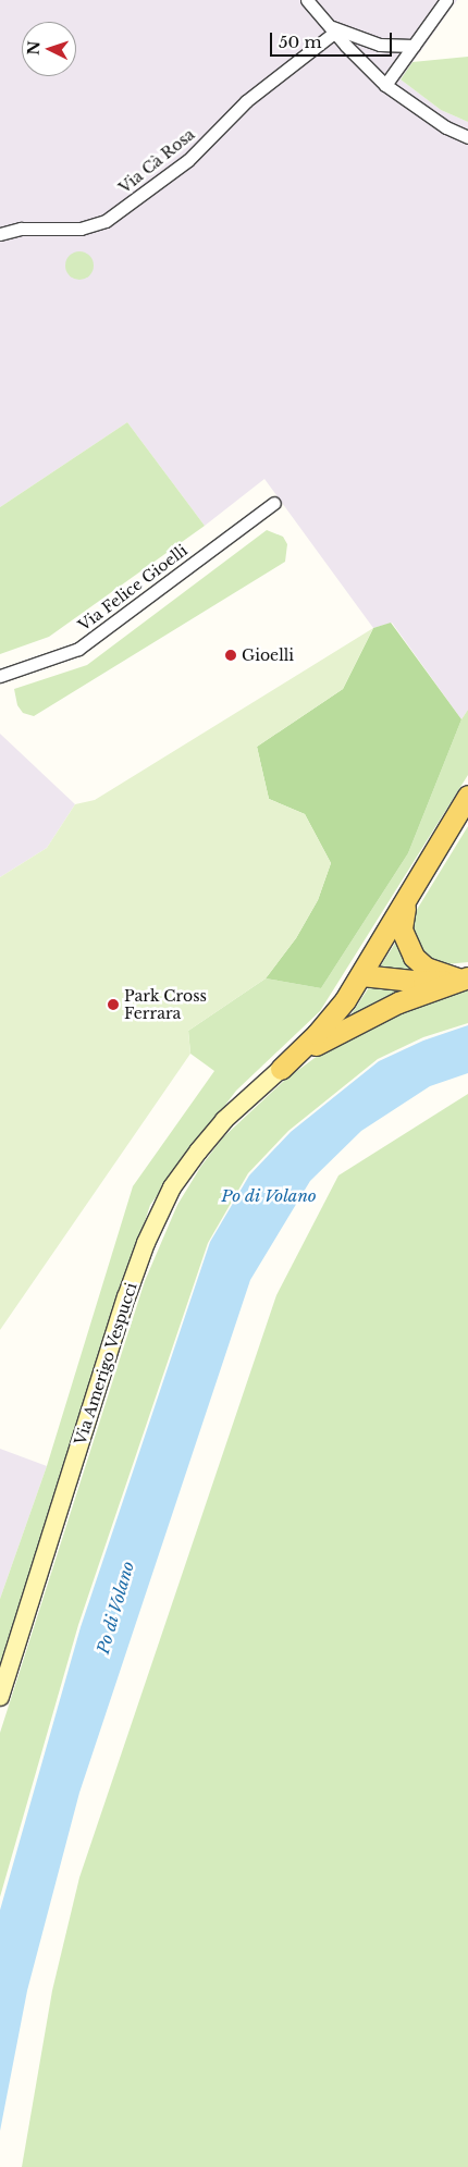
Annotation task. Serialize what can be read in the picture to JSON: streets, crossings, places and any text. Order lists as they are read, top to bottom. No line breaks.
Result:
{"streets":{"main road":["Via Amerigo Vespucci"],"street":["Via Cà Rosa","Via Felice Gioelli"]},"water":["Po di Volano"],"places":["Gioelli","Park Cross Ferrara"],"scale_bar":"50 m","north":"left"}
